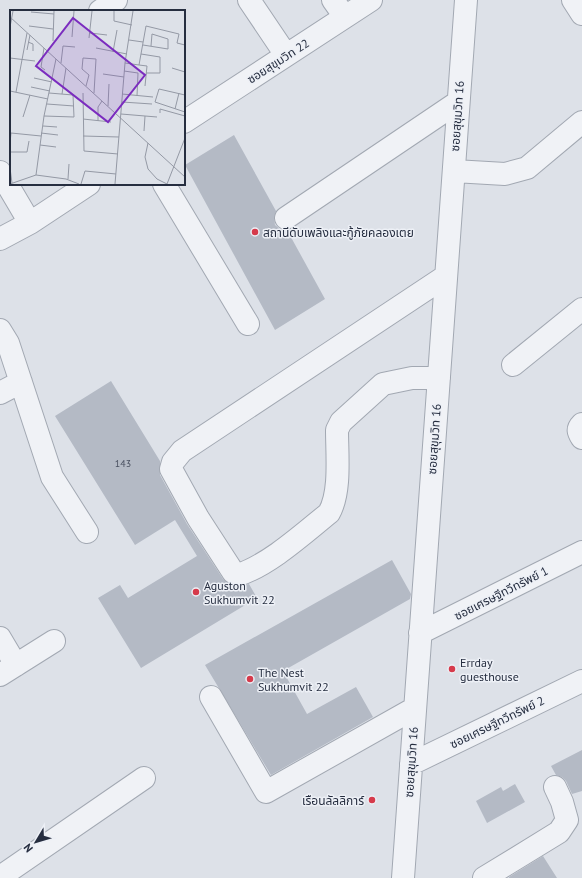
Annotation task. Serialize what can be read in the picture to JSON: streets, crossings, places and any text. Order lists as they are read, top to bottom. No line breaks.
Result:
{"streets":{"street":["ซอยสุขุมวิท 22","ซอยสุขุมวิท 16","ซอยเศรษฐีทวีทรัพย์ 1","ซอยเศรษฐีทวีทรัพย์ 2"]},"crossings":[["ซอยสุขุมวิท 16","ซอยเศรษฐีทวีทรัพย์ 1"],["ซอยสุขุมวิท 16","ซอยเศรษฐีทวีทรัพย์ 2"]],"places":["สถานีดับเพลิงและกู้ภัยคลองเตย","Aguston Sukhumvit 22","Errday guesthouse","The Nest Sukhumvit 22","เรือนลัลลิการ์"],"house_numbers":["143"],"north":"bottom left"}
